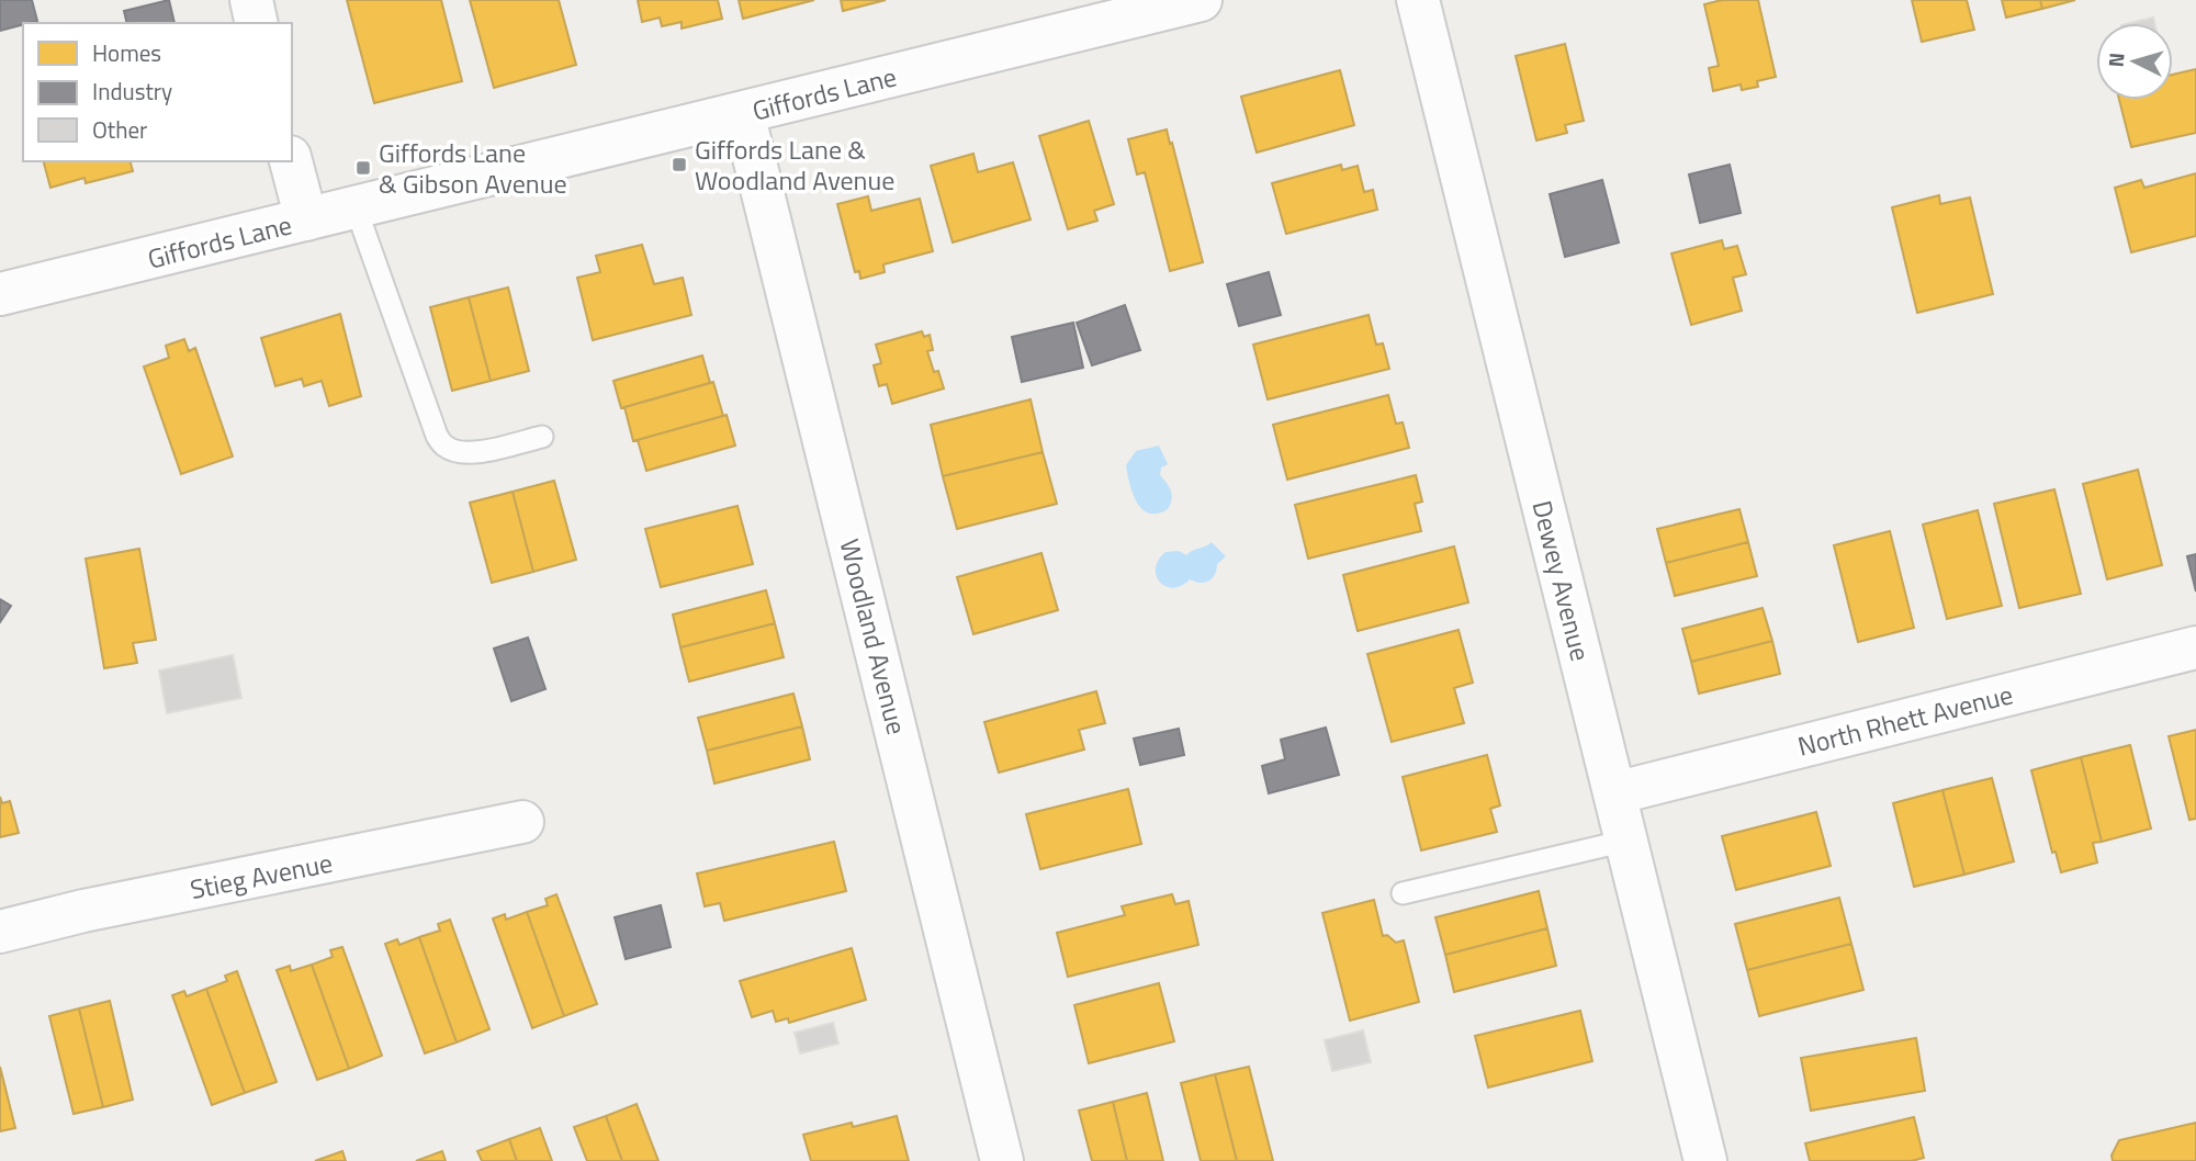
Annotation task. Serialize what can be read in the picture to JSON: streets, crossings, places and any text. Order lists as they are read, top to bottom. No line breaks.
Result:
{"streets":{"street":["Giffords Lane","Dewey Avenue","Woodland Avenue","North Rhett Avenue","Stieg Avenue"]},"crossings":[["Giffords Lane","Woodland Avenue"],["Dewey Avenue","North Rhett Avenue"]],"places":{"transit":["Giffords Lane & Woodland Avenue","Giffords Lane & Gibson Avenue"]},"legend":["Homes","Industry","Other"],"north":"left"}
